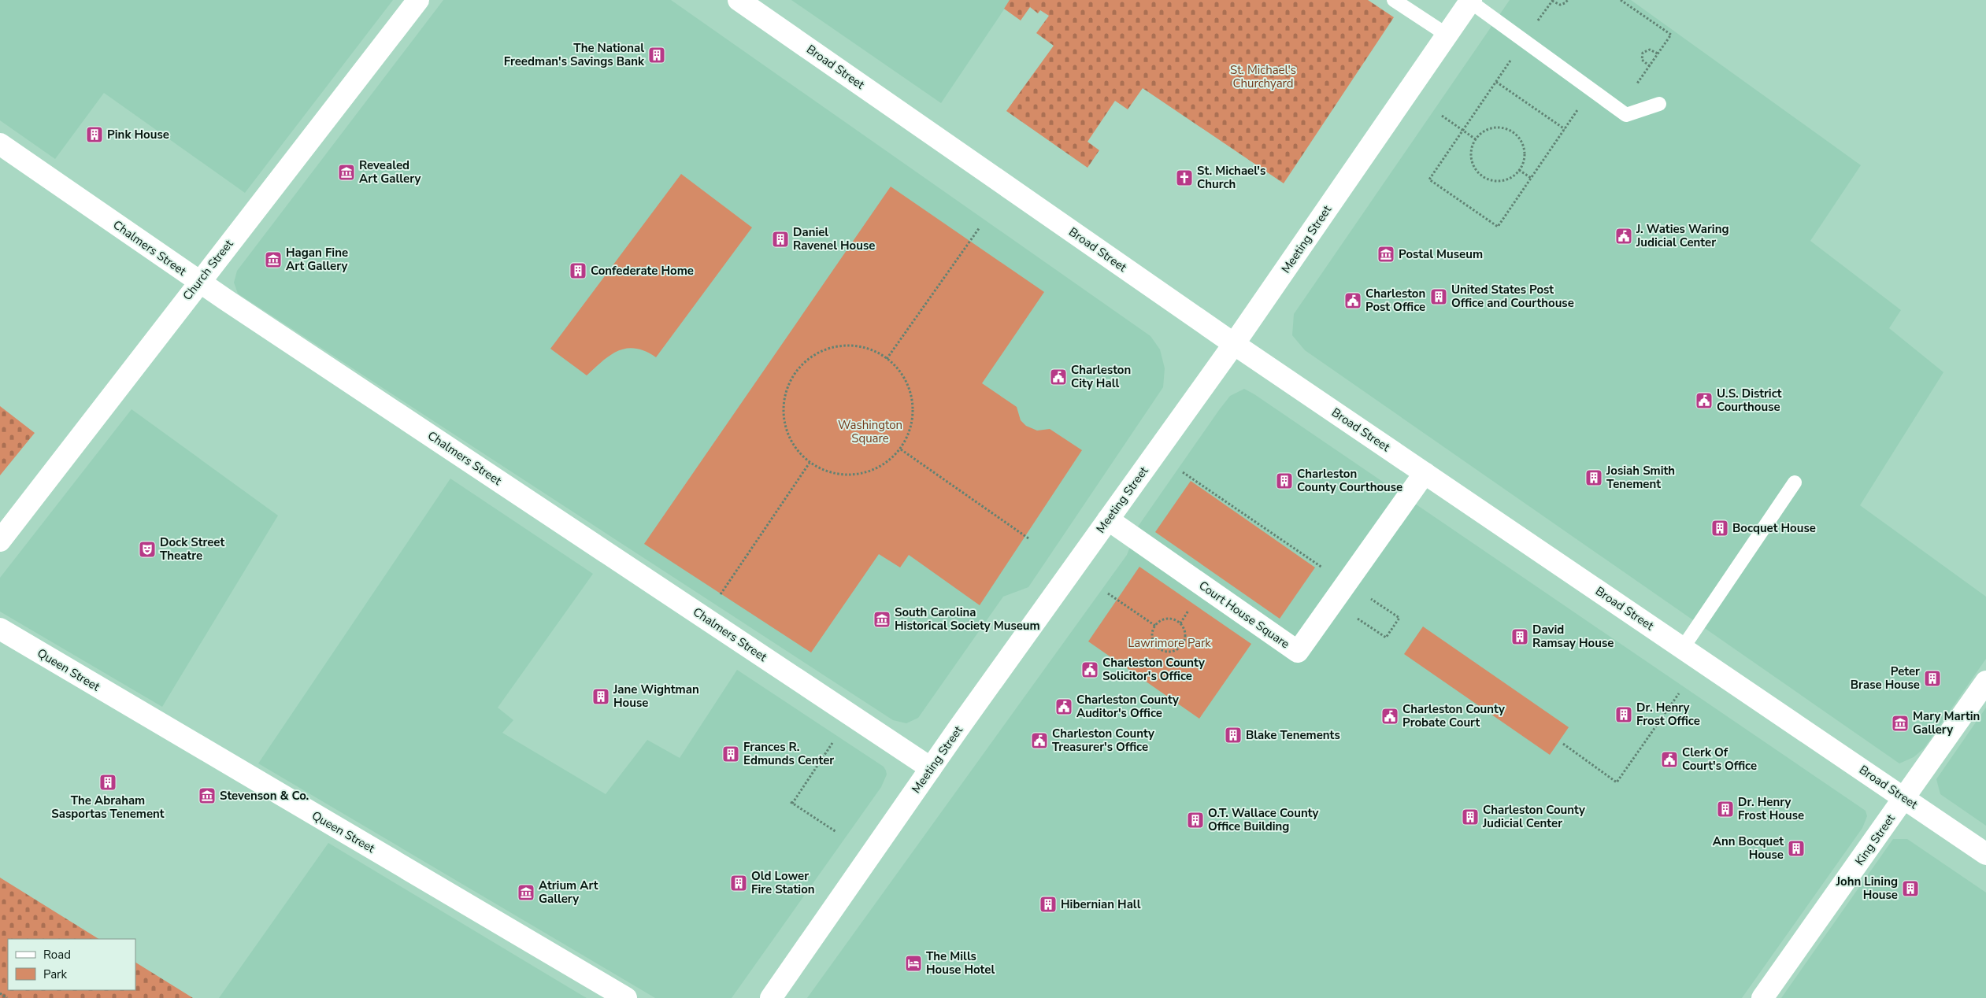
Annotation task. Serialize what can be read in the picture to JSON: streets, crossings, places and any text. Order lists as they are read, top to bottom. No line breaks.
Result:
{"streets":{"street":["Broad Street","Meeting Street","Chalmers Street","Church Street","Court House Square","Queen Street","King Street"]},"crossings":[["Broad Street","Meeting Street"],["Broad Street","Court House Square"],["Broad Street","King Street"],["Meeting Street","Chalmers Street"],["Meeting Street","Court House Square"],["Chalmers Street","Church Street"]],"parks":["St. Michael's Churchyard","Washington Square","Lawrimore Park"],"places":{"building":["The National Freedman's Savings Bank","Pink House","Daniel Ravenel House","Confederate Home","United States Post Office and Courthouse","Josiah Smith Tenement","Charleston County Courthouse","Bocquet House","David Ramsay House","Peter Brase House","Jane Wightman House","Dr. Henry Frost Office","Blake Tenements","Frances R. Edmunds Center","The Abraham Sasportas Tenement","Dr. Henry Frost House","Charleston County Judicial Center","O.T. Wallace County Office Building","Ann Bocquet House","Old Lower Fire Station","John Lining House","Hibernian Hall"],"museum":["Revealed Art Gallery","Postal Museum","Hagan Fine Art Gallery","South Carolina Historical Society Museum","Mary Martin Gallery","Stevenson & Co.","Atrium Art Gallery"],"church":["St. Michael's Church"],"public building":["J. Waties Waring Judicial Center","Charleston Post Office","Charleston City Hall","U.S. District Courthouse","Charleston County Solicitor's Office","Charleston County Auditor's Office","Charleston County Probate Court","Charleston County Treasurer's Office","Clerk Of Court's Office"],"theatre":["Dock Street Theatre"],"hotel":["The Mills House Hotel"]},"legend":["Road","Park"]}
